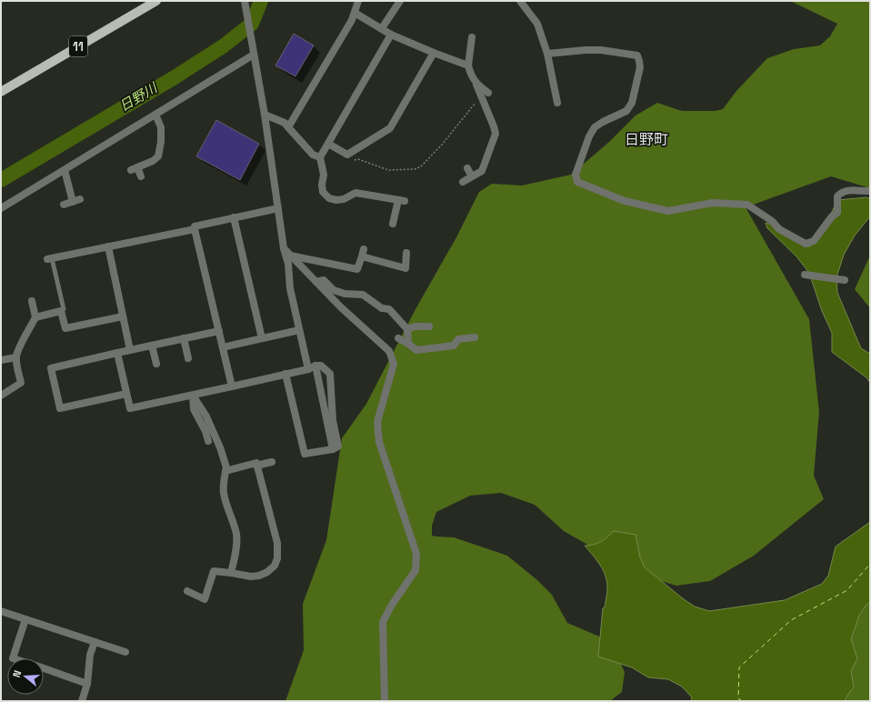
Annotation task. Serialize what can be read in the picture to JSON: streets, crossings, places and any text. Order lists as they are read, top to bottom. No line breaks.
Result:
{"streets":{"main road":["11"]},"districts":["日野町"],"water":["日野川"],"north":"left"}
